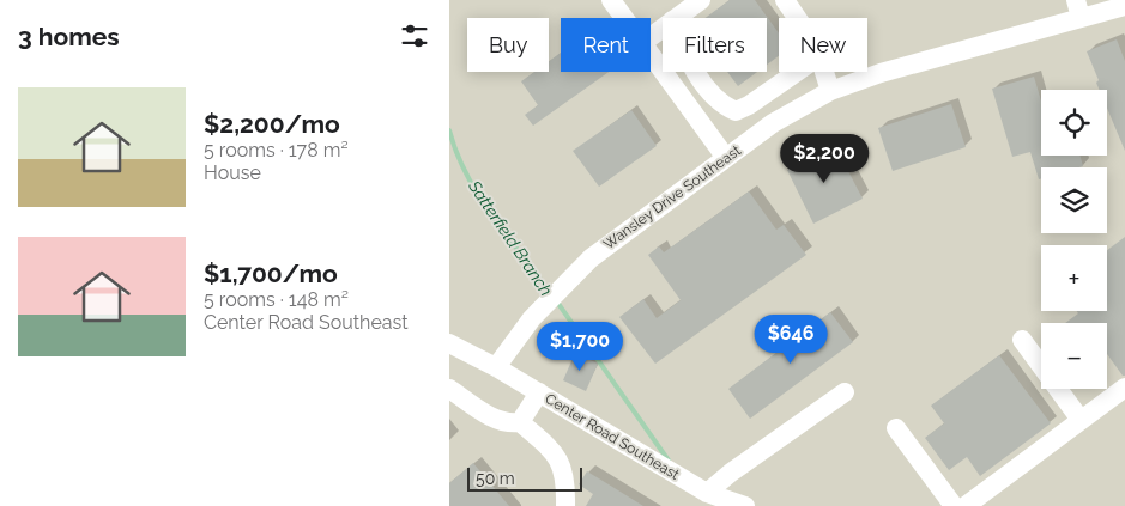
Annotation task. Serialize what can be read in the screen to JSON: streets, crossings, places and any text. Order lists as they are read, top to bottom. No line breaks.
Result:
{"streets":{"street":["Wansley Drive Southeast","Center Road Southeast"]},"crossings":[["Wansley Drive Southeast","Center Road Southeast"]],"water":["Satterfield Branch"],"scale_bar":"50 m","page":{"heading":"3 homes","chip":["Buy","Rent","Filters","New"],"list":[{"name":"$2,200/mo","note":"5 rooms · 178 m² · House"},{"name":"$1,700/mo","note":"5 rooms · 148 m² · Center Road Southeast"}],"map_buttons":["+","−"],"price":["$2,200","$646","$1,700"],"scale":"50 m"}}
